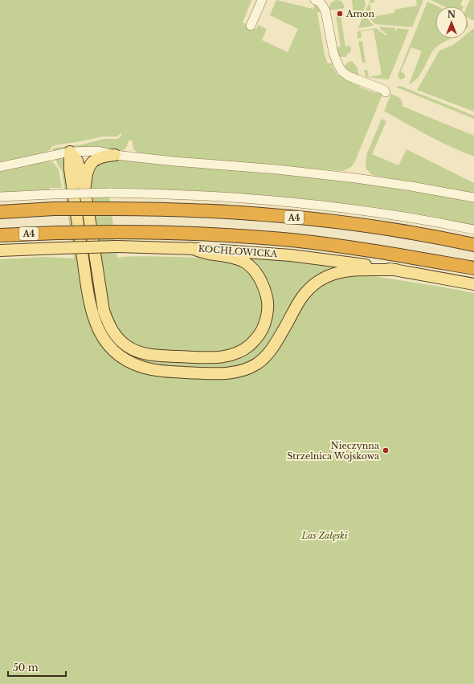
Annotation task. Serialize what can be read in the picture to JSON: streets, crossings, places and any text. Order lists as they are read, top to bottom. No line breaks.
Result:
{"streets":{"highway":["A4"],"main road":["KOCHŁOWICKA"]},"parks":["Las Załęski"],"places":["Amon","Nieczynna Strzelnica Wojskowa"],"scale_bar":"50 m","north":"top"}
